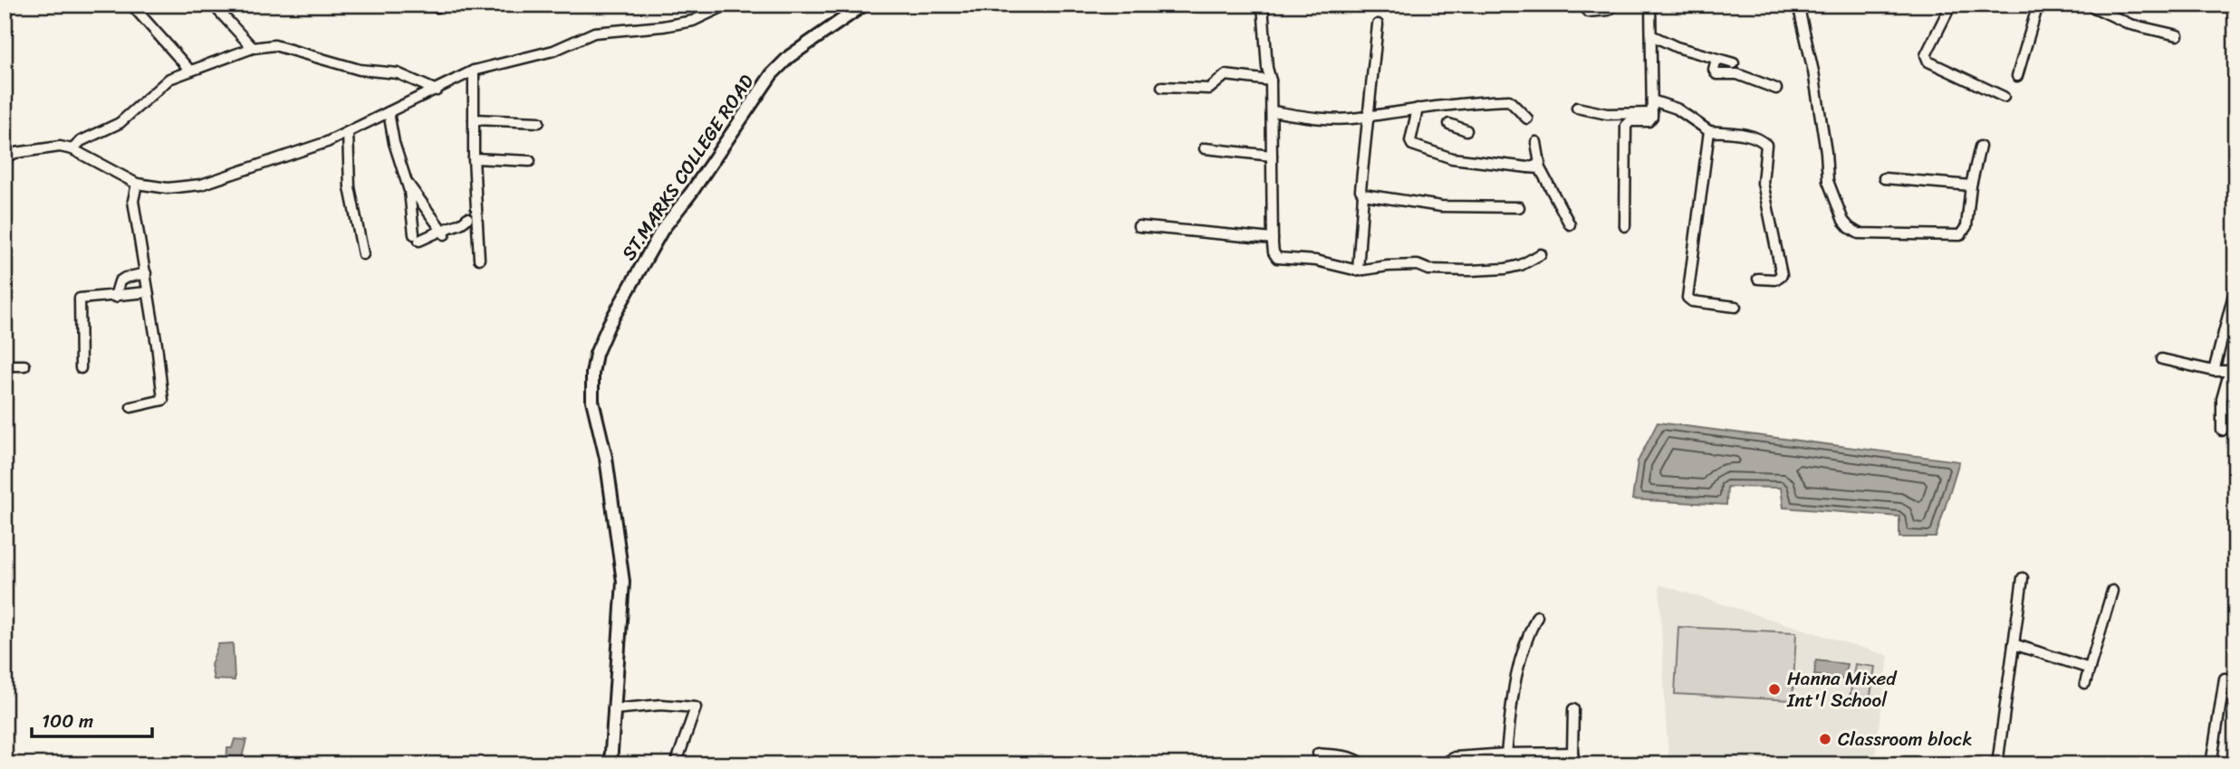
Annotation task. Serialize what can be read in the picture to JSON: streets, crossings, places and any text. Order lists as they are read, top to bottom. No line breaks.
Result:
{"streets":{"main road":["ST.MARKS COLLEGE ROAD"]},"places":["Hanna Mixed Int'l School","Classroom block"],"scale_bar":"100 m"}
